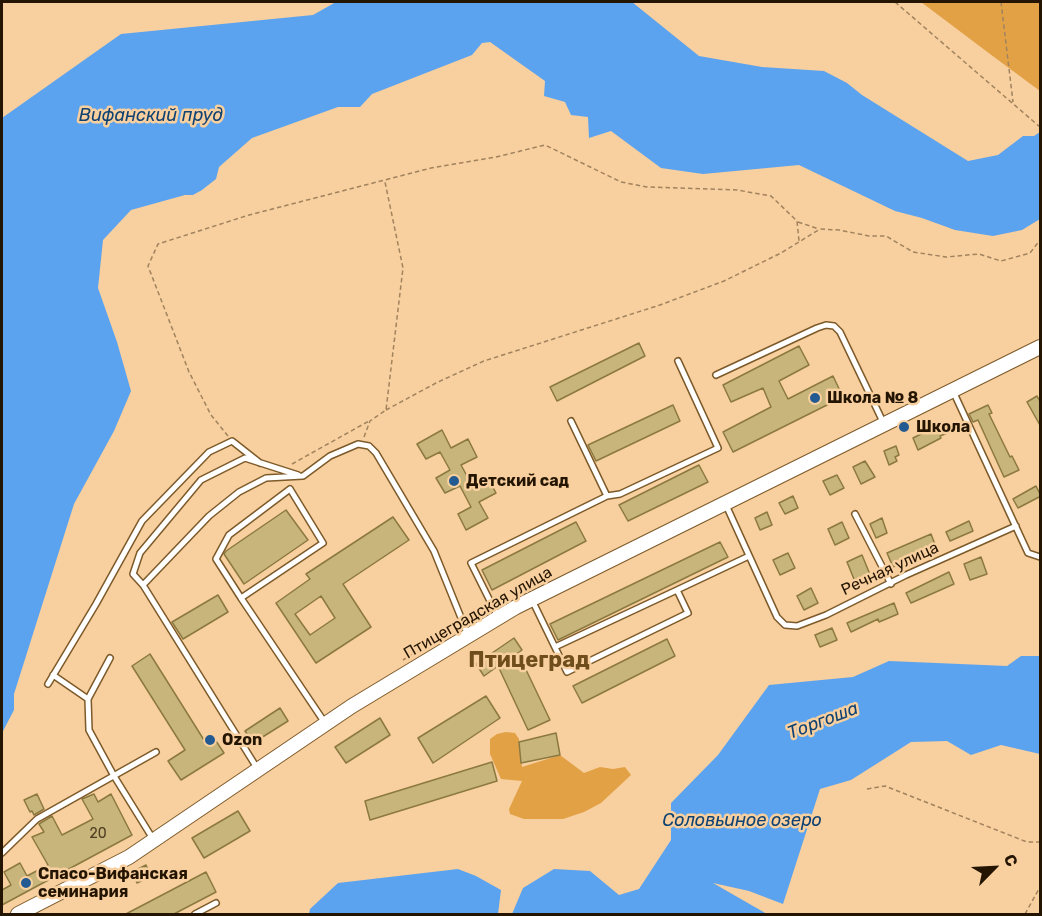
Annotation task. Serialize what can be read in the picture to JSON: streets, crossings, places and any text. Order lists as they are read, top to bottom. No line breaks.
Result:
{"streets":{"street":["Птицеградская улица"],"lane":["Речная улица"]},"districts":["Птицеград"],"water":["Вифанский пруд","Торгоша","Соловьиное озеро"],"places":["Школа № 8","Школа","Детский сад","Ozon","Спасо-Вифанская семинария"],"house_numbers":["20"],"north":"top right"}
